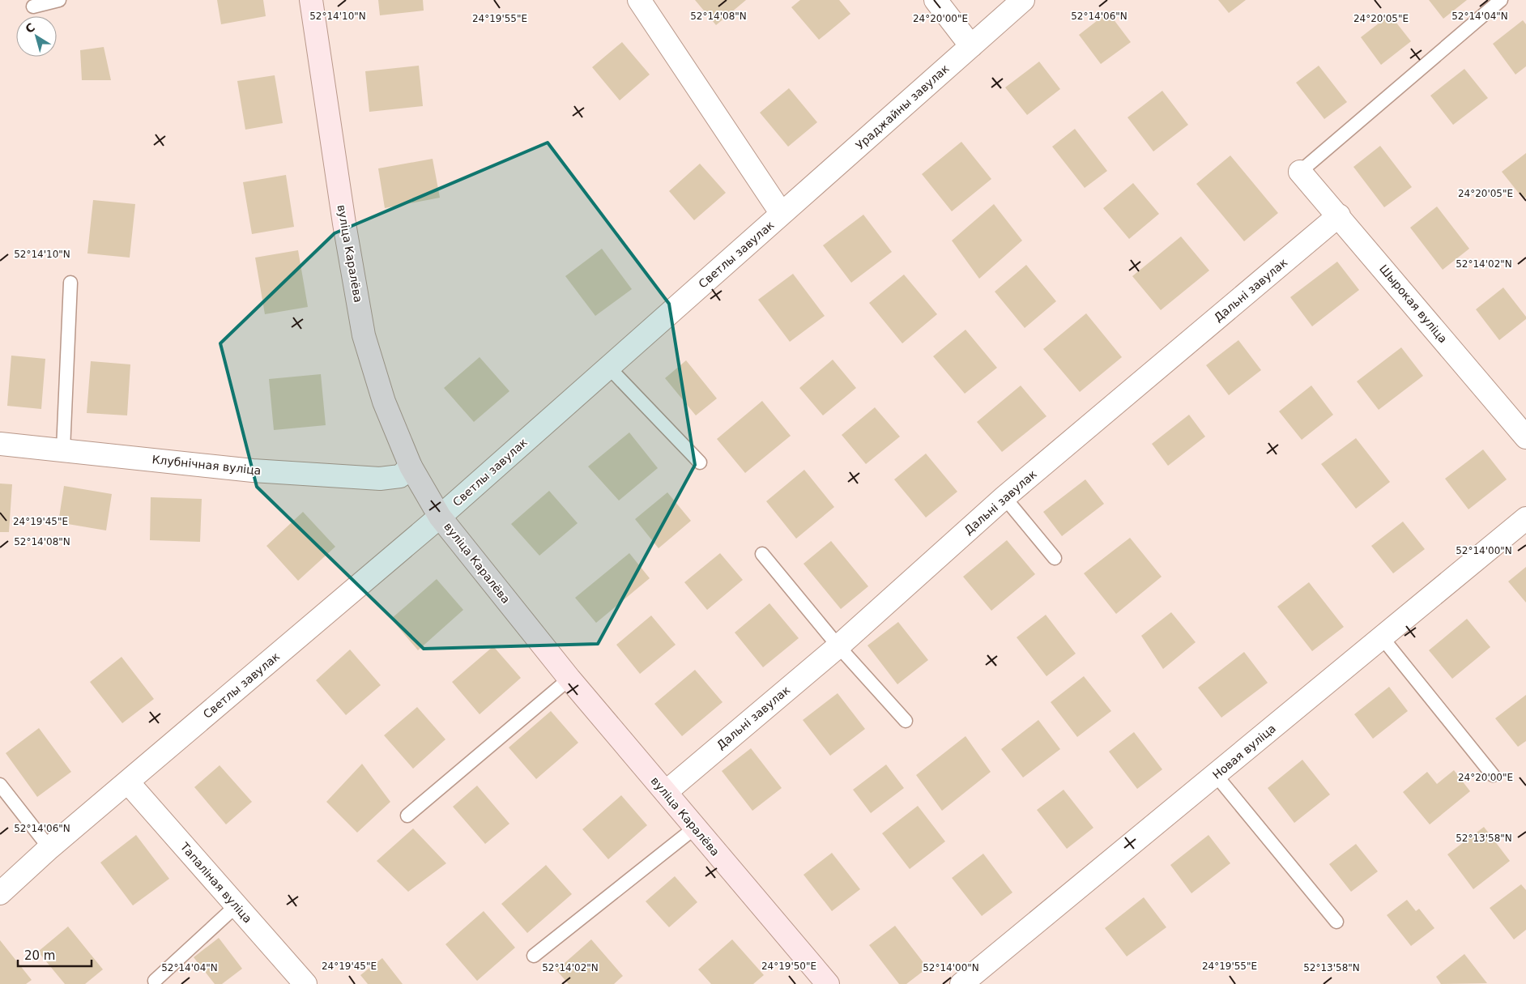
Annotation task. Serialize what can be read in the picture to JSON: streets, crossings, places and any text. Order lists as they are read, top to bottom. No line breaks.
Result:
{"streets":{"main road":["вуліца Каралёва"],"street":["Ураджайны завулак","Светлы завулак","Дальні завулак","Шырокая вуліца","Клубнічная вуліца","Новая вуліца","Тапаліная вуліца"]},"crossings":[["Ураджайны завулак","Светлы завулак"],["вуліца Каралёва","Светлы завулак"],["вуліца Каралёва","Дальні завулак"],["вуліца Каралёва","Клубнічная вуліца"],["Светлы завулак","Тапаліная вуліца"],["Дальні завулак","Шырокая вуліца"]],"scale_bar":"20 m","north":"top left","coordinates":["52°14'10\"N","52°14'06\"N","52°14'04\"N","52°14'08\"N","24°19'55\"E","24°20'00\"E","24°20'05\"E","52°14'02\"N","24°19'45\"E","52°14'00\"N","52°13'58\"N","24°19'50\"E"]}
